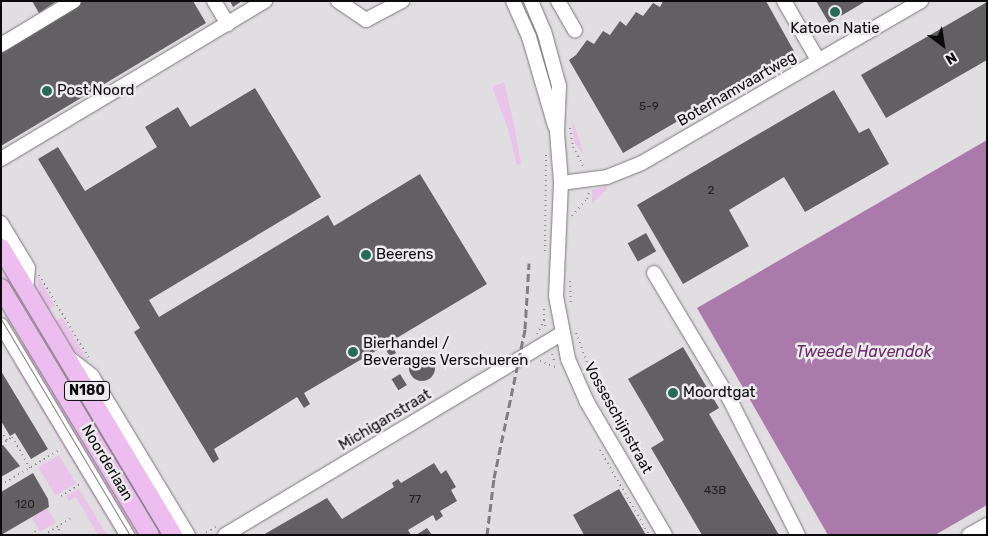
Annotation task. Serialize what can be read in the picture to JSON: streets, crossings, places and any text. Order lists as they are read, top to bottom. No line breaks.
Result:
{"streets":{"main road":["N180","Noorderlaan"],"street":["Boterhamvaartweg","Vosseschijnstraat","Michiganstraat"]},"crossings":[["Boterhamvaartweg","Vosseschijnstraat"],["Vosseschijnstraat","Michiganstraat"]],"water":["Tweede Havendok"],"places":["Katoen Natie","Post Noord","Beerens","Bierhandel / Beverages Verschueren","Moordtgat"],"house_numbers":["5-9","2","43B","77","120"],"north":"bottom right"}
